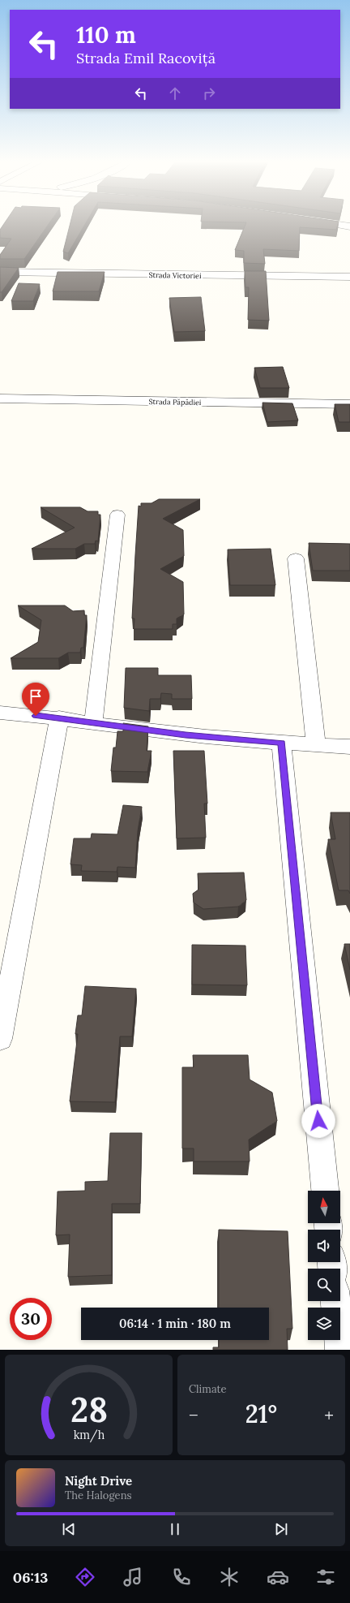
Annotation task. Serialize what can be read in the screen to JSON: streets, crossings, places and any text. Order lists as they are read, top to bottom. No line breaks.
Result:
{"streets":{"street":["Strada Victoriei","Strada Păpădiei"]},"north":"top","page":{"turn":["110 m","Strada Emil Racoviță"],"limit":"30","trip":"06:14 · 1 min · 180 m","tile":"Climate","heat":["−","21°","+"],"song":["Night Drive","The Halogens"],"tabs":"06:13","gauge":["28","km/h"]}}
